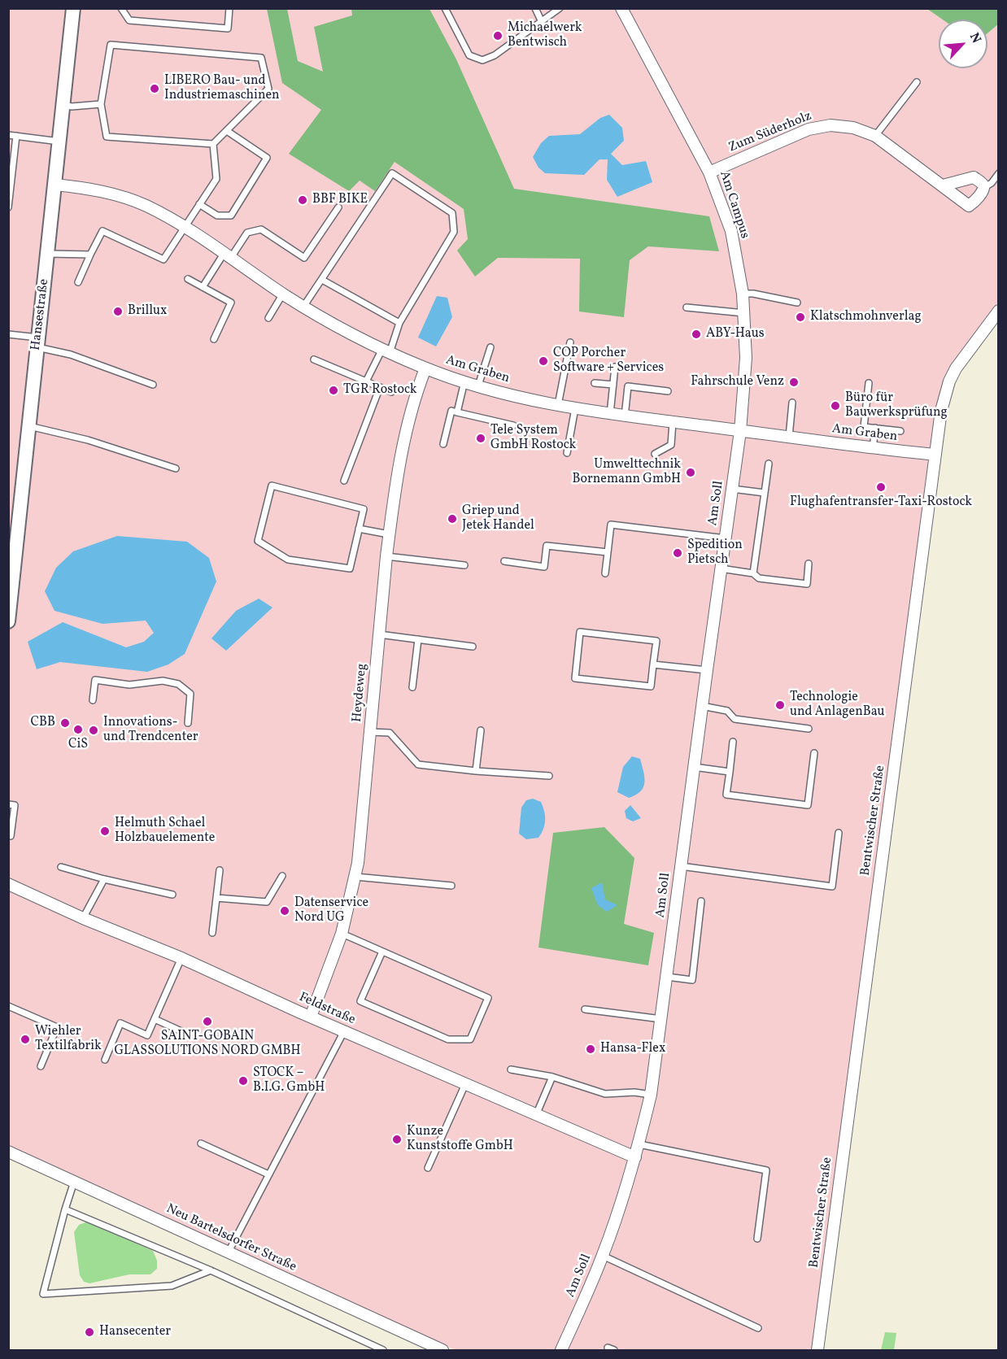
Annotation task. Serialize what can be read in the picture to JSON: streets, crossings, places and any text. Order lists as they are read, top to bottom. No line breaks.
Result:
{"streets":{"street":["Zum Süderholz","Am Campus","Hansestraße","Am Graben","Am Soll","Heydeweg","Bentwischer Straße","Feldstraße","Neu Bartelsdorfer Straße"]},"crossings":[["Zum Süderholz","Am Campus"],["Am Campus","Am Graben"],["Am Campus","Am Soll"],["Hansestraße","Am Graben"],["Am Graben","Am Soll"],["Am Graben","Heydeweg"],["Am Graben","Bentwischer Straße"],["Am Soll","Feldstraße"],["Heydeweg","Feldstraße"]],"places":["Michaelwerk Bentwisch","LIBERO Bau- und Industriemaschinen","BBF BIKE","Brillux","Klatschmohnverlag","ABY-Haus","COP Porcher Software + Services","Fahrschule Venz","TGR Rostock","Büro für Bauwerksprüfung","Tele System GmbH Rostock","Umwelttechnik Bornemann GmbH","Flughafentransfer-Taxi-Rostock","Griep und Jetek Handel","Spedition Pietsch","Technologie und AnlagenBau","CBB","CiS","Innovations- und Trendcenter","Helmuth Schael Holzbauelemente","Datenservice Nord UG","SAINT-GOBAIN GLASSOLUTIONS NORD GMBH","Wiehler Textilfabrik","Hansa-Flex","STOCK – B.I.G. GmbH","Kunze Kunststoffe GmbH","Hansecenter"],"north":"top right"}
